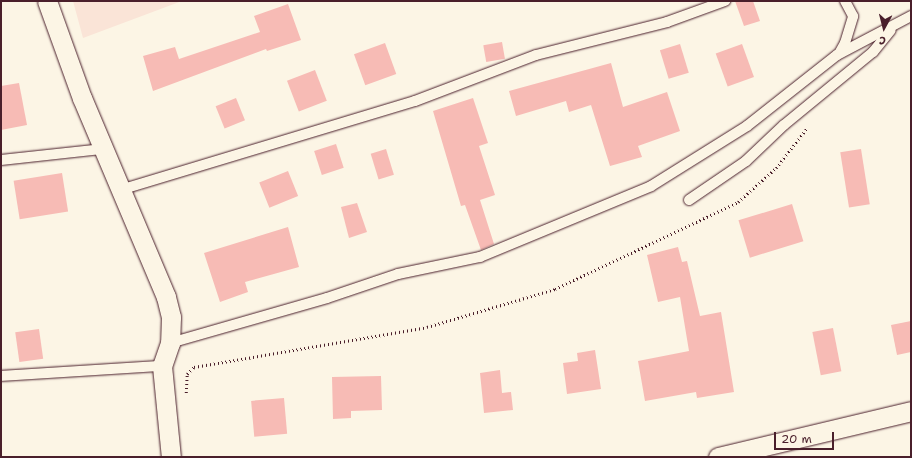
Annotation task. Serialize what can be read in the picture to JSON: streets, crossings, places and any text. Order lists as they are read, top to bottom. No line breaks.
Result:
{"scale_bar":"20 m","north":"bottom"}
